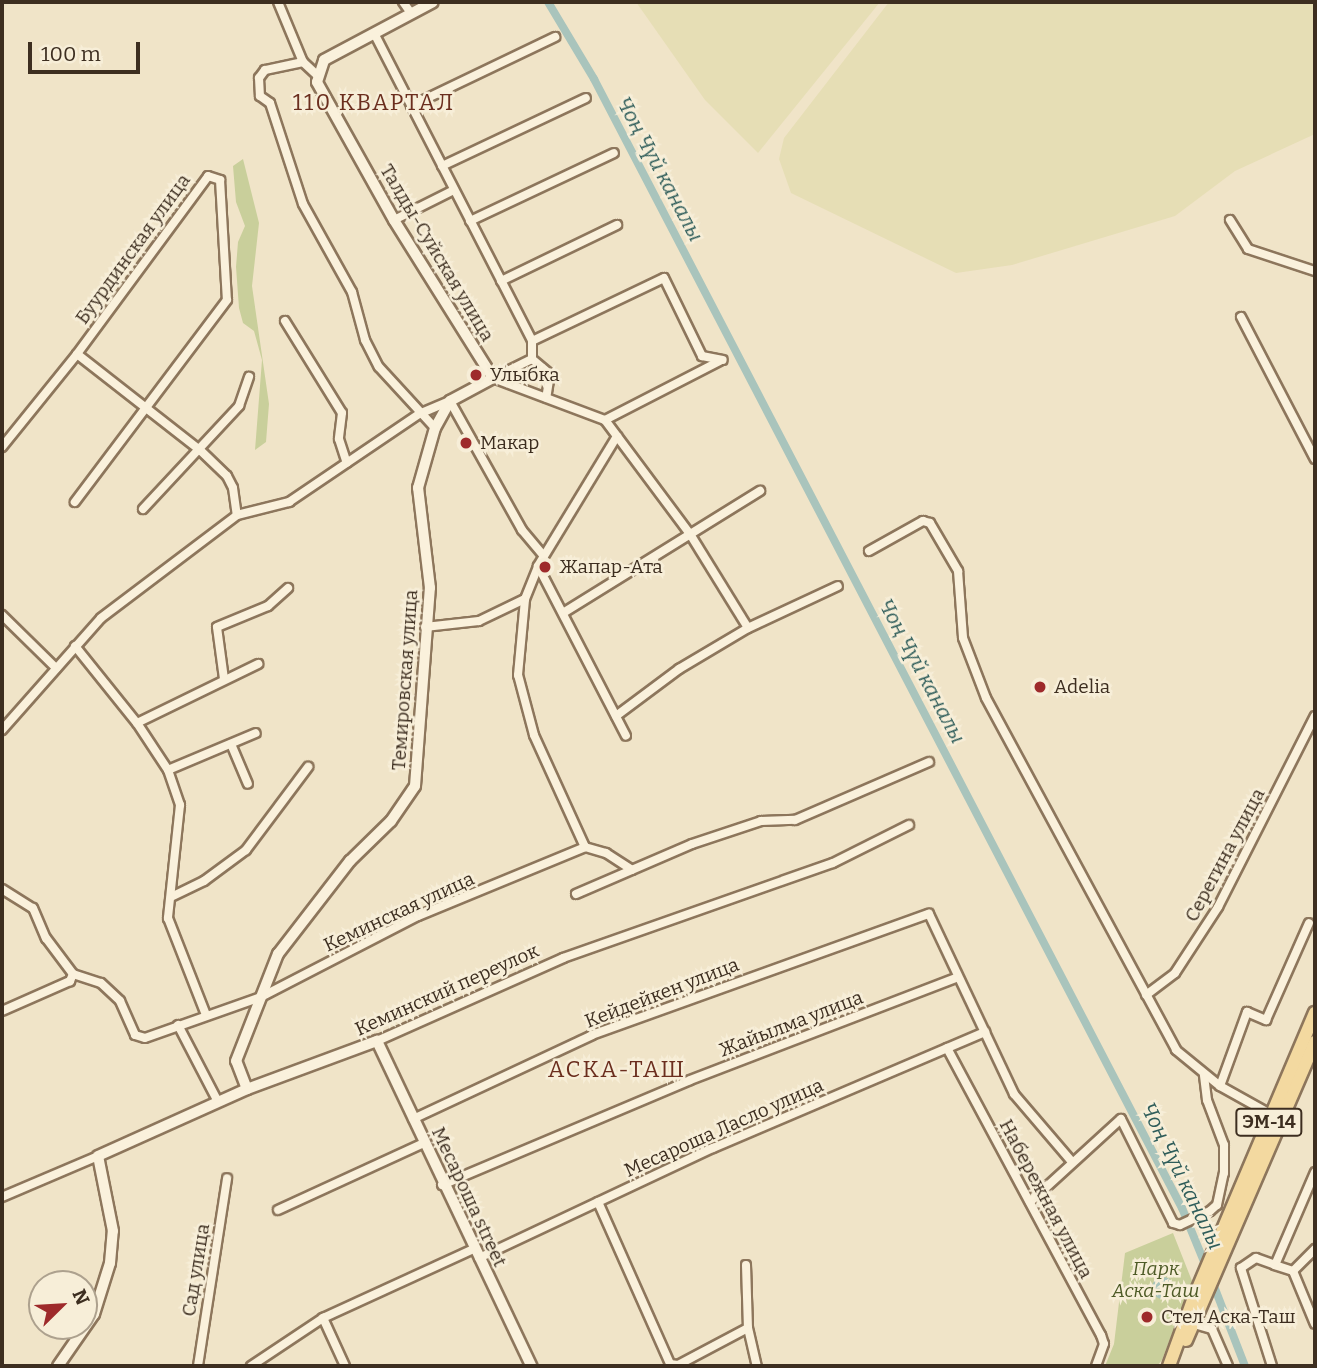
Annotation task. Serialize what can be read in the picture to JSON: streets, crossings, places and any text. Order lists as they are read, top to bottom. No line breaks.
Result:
{"streets":{"main road":["ЭМ-14"],"street":["Буурдинская улица","Талды-Суйская улица","Темировская улица","Серегина улица","Кеминская улица","Кеминский переулок","Кейдейкен улица","Жайылма улица","Месароша Ласло улица","Месароша street","Набережная улица","Сад улица"]},"crossings":[["Темировская улица","Кеминская улица"],["Темировская улица","Кеминский переулок"],["Кеминский переулок","Месароша street"],["Кейдейкен улица","Месароша street"],["Кейдейкен улица","Набережная улица"],["Жайылма улица","Месароша street"],["Жайылма улица","Набережная улица"],["Месароша Ласло улица","Месароша street"],["Месароша Ласло улица","Набережная улица"]],"districts":["110 КВАРТАЛ","АСКА-ТАШ"],"water":["Чоң Чүй каналы"],"parks":["Парк Аска-Таш"],"places":["Улыбка","Макар","Жапар-Ата","Adelia","Стел Аска-Таш"],"scale_bar":"100 m","north":"top right"}
